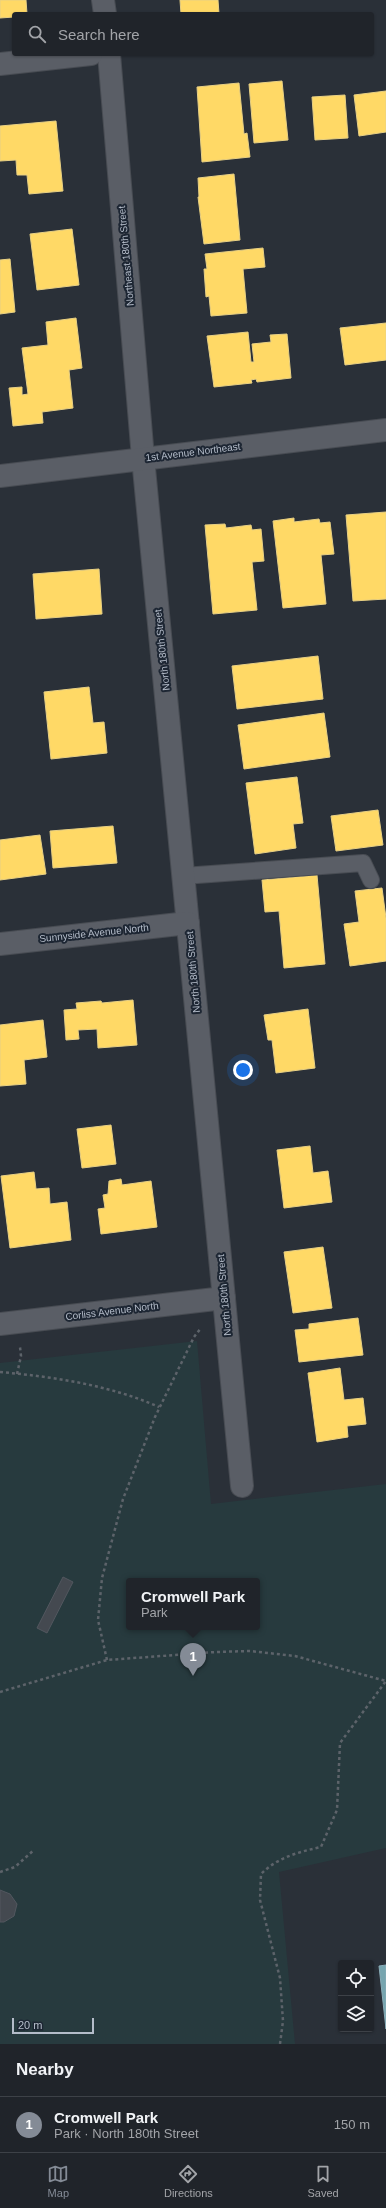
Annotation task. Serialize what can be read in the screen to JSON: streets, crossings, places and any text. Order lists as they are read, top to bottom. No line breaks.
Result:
{"streets":{"street":["Northeast 180th Street","1st Avenue Northeast","North 180th Street","Sunnyside Avenue North","Corliss Avenue North"]},"crossings":[["Northeast 180th Street","1st Avenue Northeast"],["Northeast 180th Street","North 180th Street"],["1st Avenue Northeast","North 180th Street"],["North 180th Street","Sunnyside Avenue North"],["North 180th Street","Corliss Avenue North"]],"scale_bar":"20 m","page":{"search":"Search here","popup":["Cromwell Park","Park"],"pins":"1","scale":"20 m","heading":"Nearby","list":[{"mark":"1","name":"Cromwell Park","note":"Park · North 180th Street","value":"150 m"}],"nav":["Map","Directions","Saved"]}}
